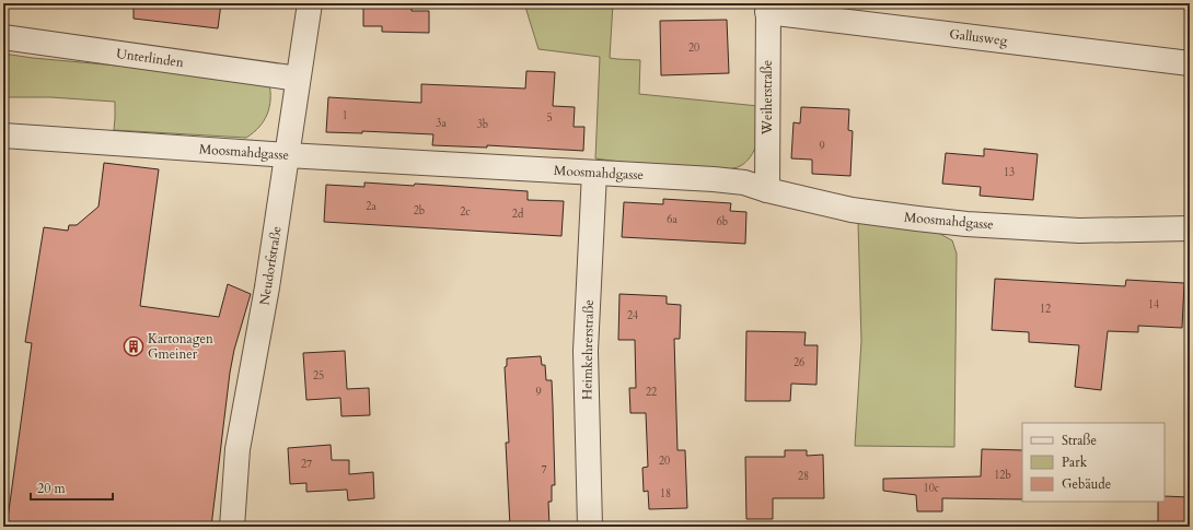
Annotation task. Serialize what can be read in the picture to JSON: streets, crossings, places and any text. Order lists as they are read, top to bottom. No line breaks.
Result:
{"streets":{"street":["Gallusweg","Unterlinden","Weiherstraße","Moosmahdgasse","Neudorfstraße","Heimkehrerstraße"]},"crossings":[["Gallusweg","Weiherstraße"],["Unterlinden","Neudorfstraße"],["Weiherstraße","Moosmahdgasse"],["Moosmahdgasse","Neudorfstraße"],["Moosmahdgasse","Heimkehrerstraße"]],"places":{"building":["Kartonagen Gmeiner"]},"house_numbers":["20","1","5","3a","3b","9","13","2a","2b","2c","2d","6a","6b","14","12","24","26","25","9","22","20","27","7","12b","28","10c","18"],"legend":["Straße","Park","Gebäude"],"scale_bar":"20 m"}
